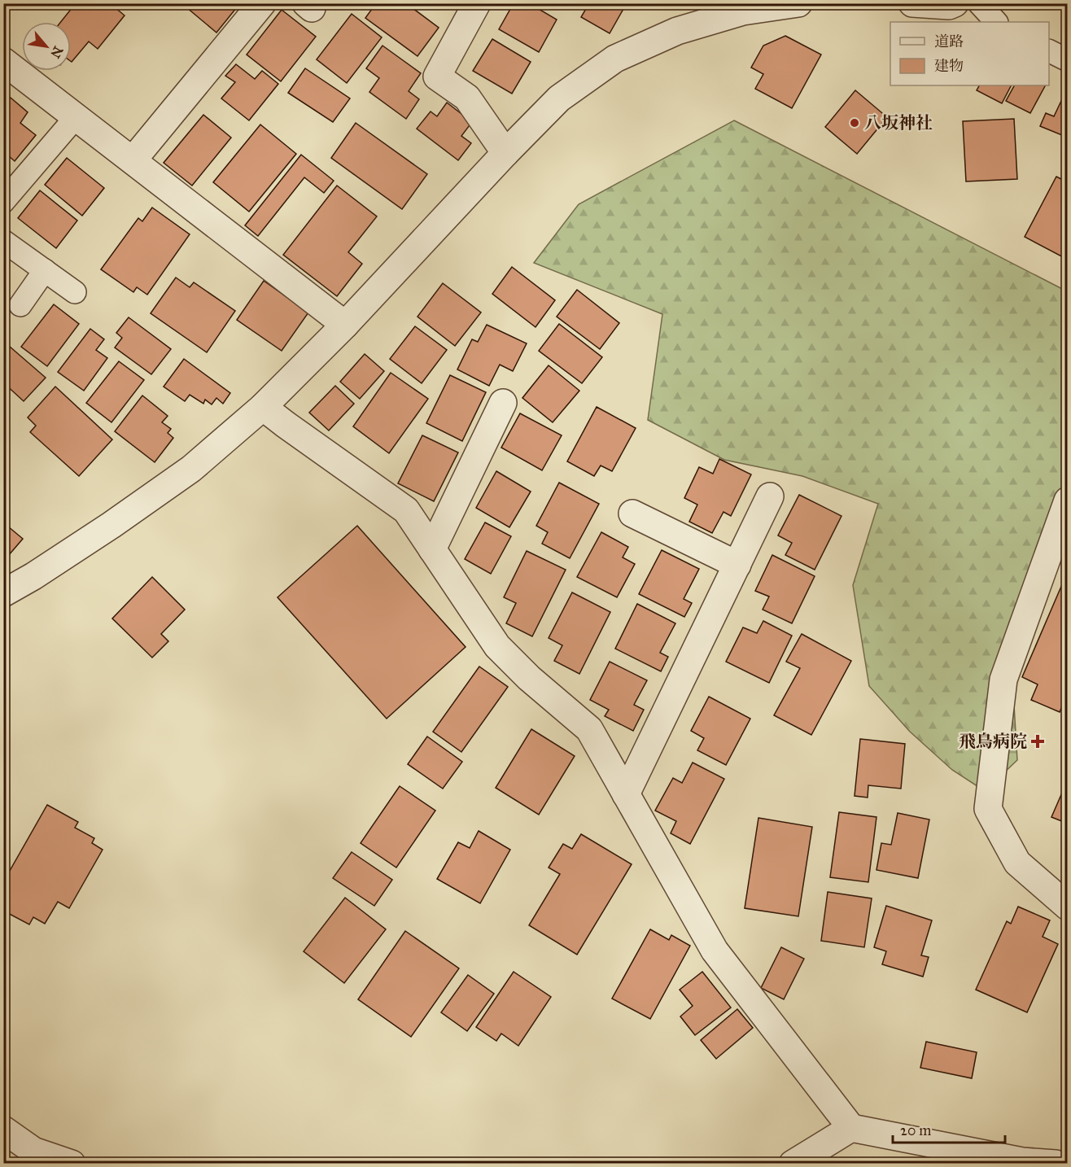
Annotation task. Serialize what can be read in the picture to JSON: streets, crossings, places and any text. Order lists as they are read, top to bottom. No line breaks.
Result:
{"places":{"other":["八坂神社"],"health":["飛鳥病院"]},"legend":["道路","建物"],"scale_bar":"20 m","north":"bottom right"}
